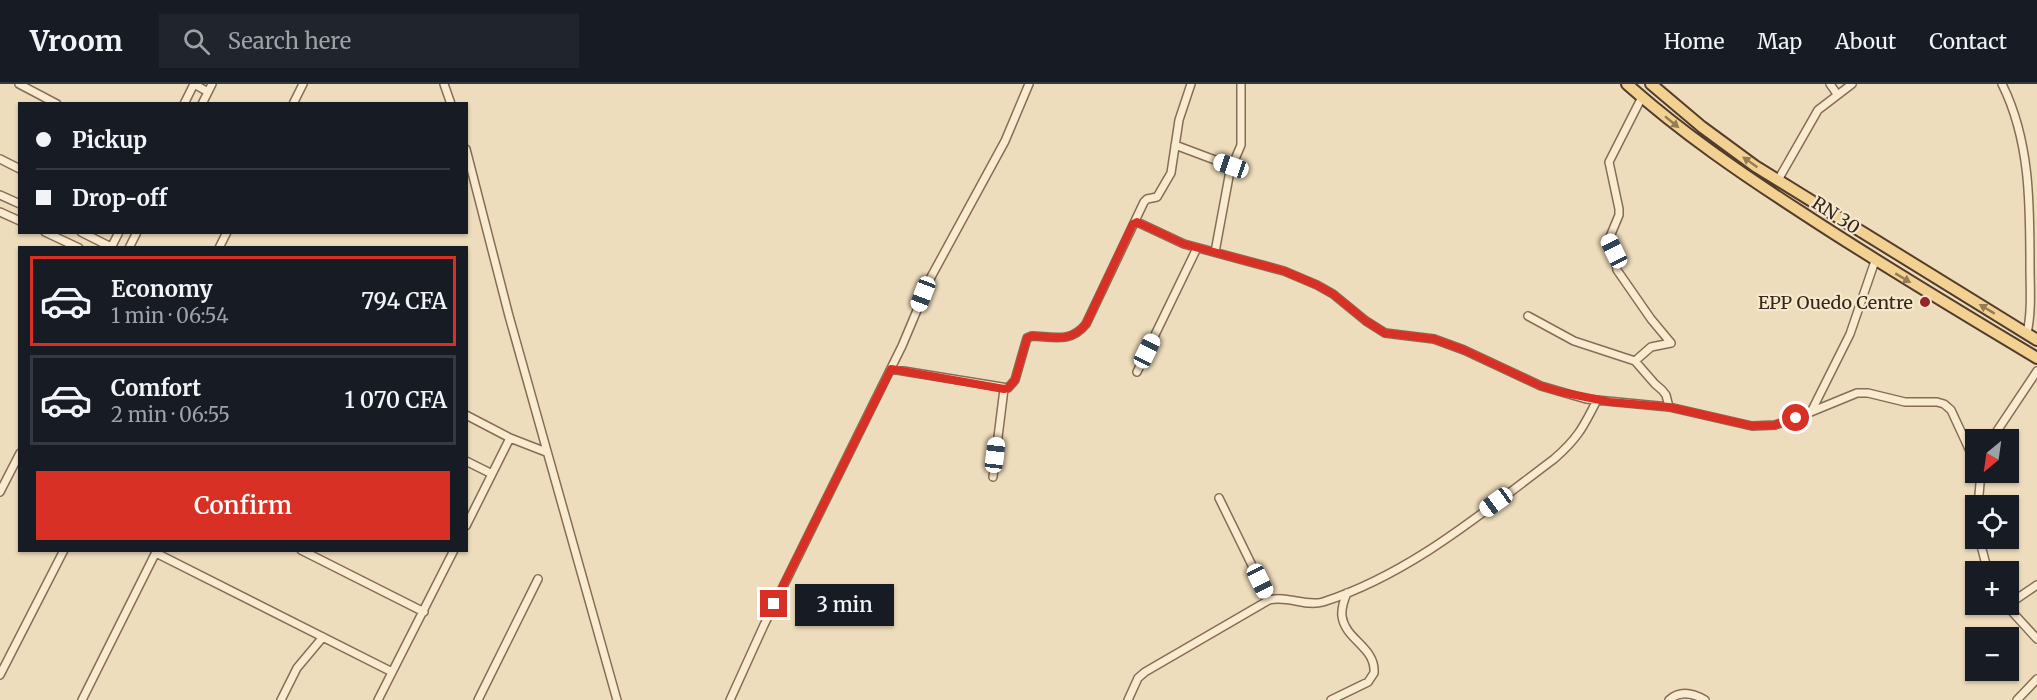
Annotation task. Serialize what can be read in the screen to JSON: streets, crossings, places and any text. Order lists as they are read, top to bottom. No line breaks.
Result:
{"streets":{"main road":["RN 30"]},"places":["EPP Ouedo Centre"],"north":"bottom left","page":{"header":"Vroom","search":"Search here","nav":["Home","Map","About","Contact"],"banner":["Pickup","Drop-off"],"list":[{"name":"Economy","note":"1 min · 06:54","value":"794 CFA"},{"name":"Comfort","note":"2 min · 06:55","value":"1 070 CFA"}],"map_buttons":["+","−"],"buttons":"Confirm","bubble":"3 min"}}
